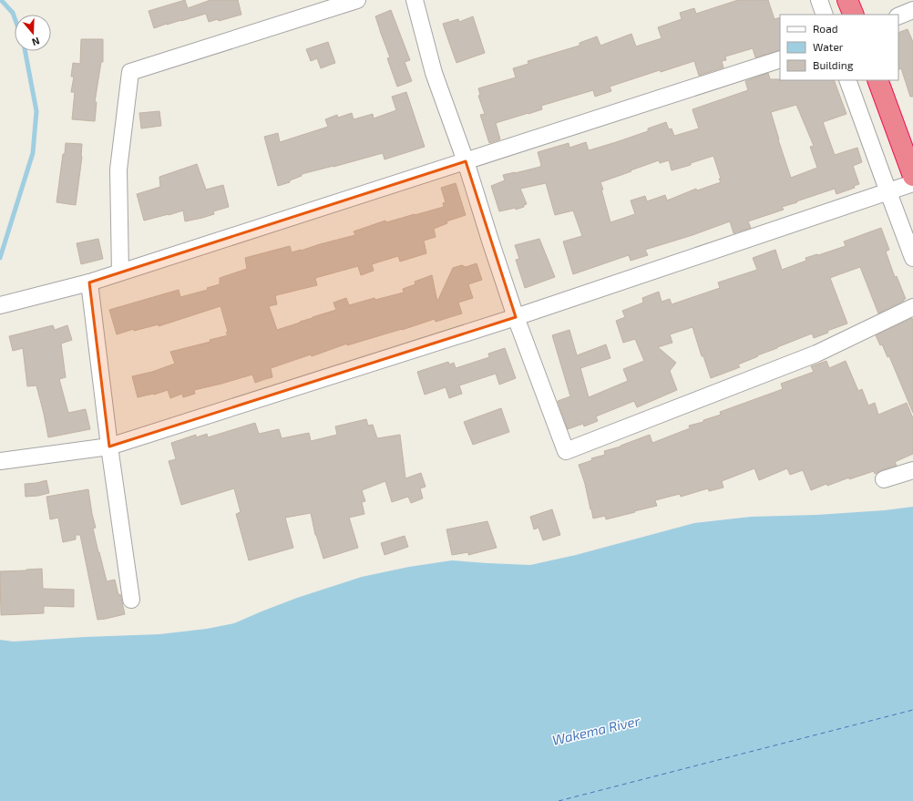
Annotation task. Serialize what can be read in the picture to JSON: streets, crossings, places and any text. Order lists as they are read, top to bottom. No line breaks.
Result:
{"water":["Wakema River"],"legend":["Road","Water","Building"],"north":"bottom"}
